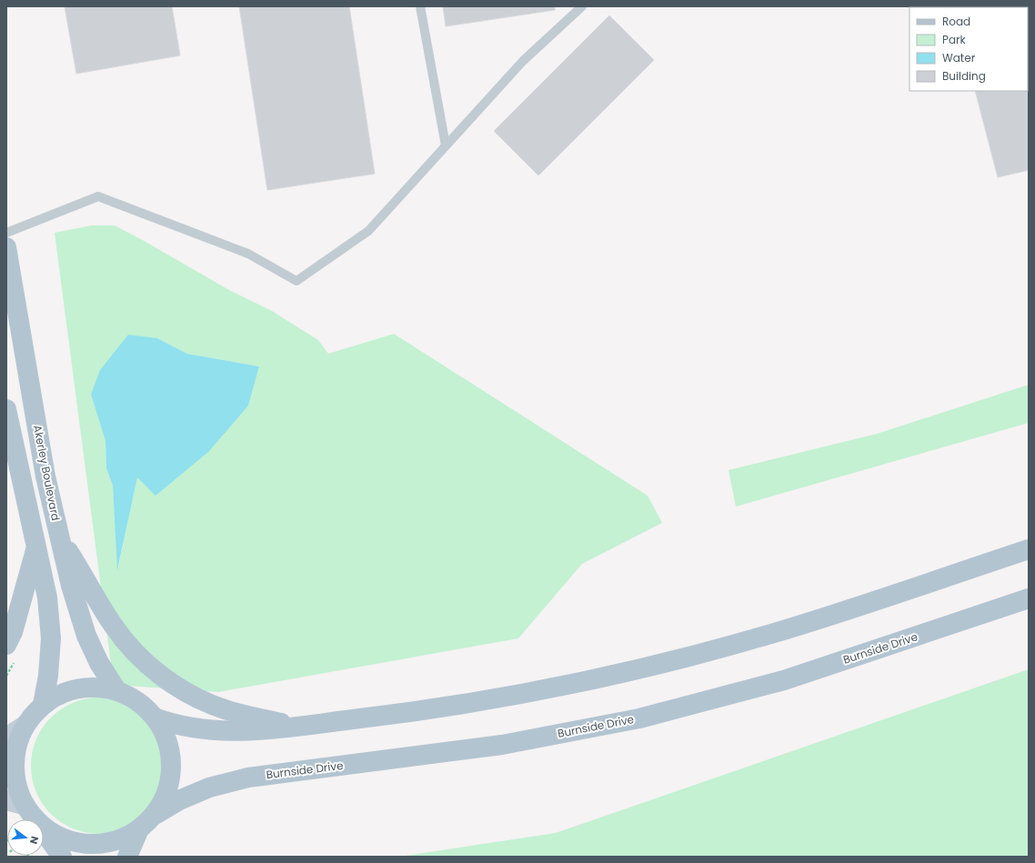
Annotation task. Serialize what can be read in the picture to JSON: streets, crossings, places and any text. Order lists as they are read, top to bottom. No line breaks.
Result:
{"streets":{"main road":["Akerley Boulevard","Burnside Drive"]},"legend":["Road","Park","Water","Building"],"north":"right"}
